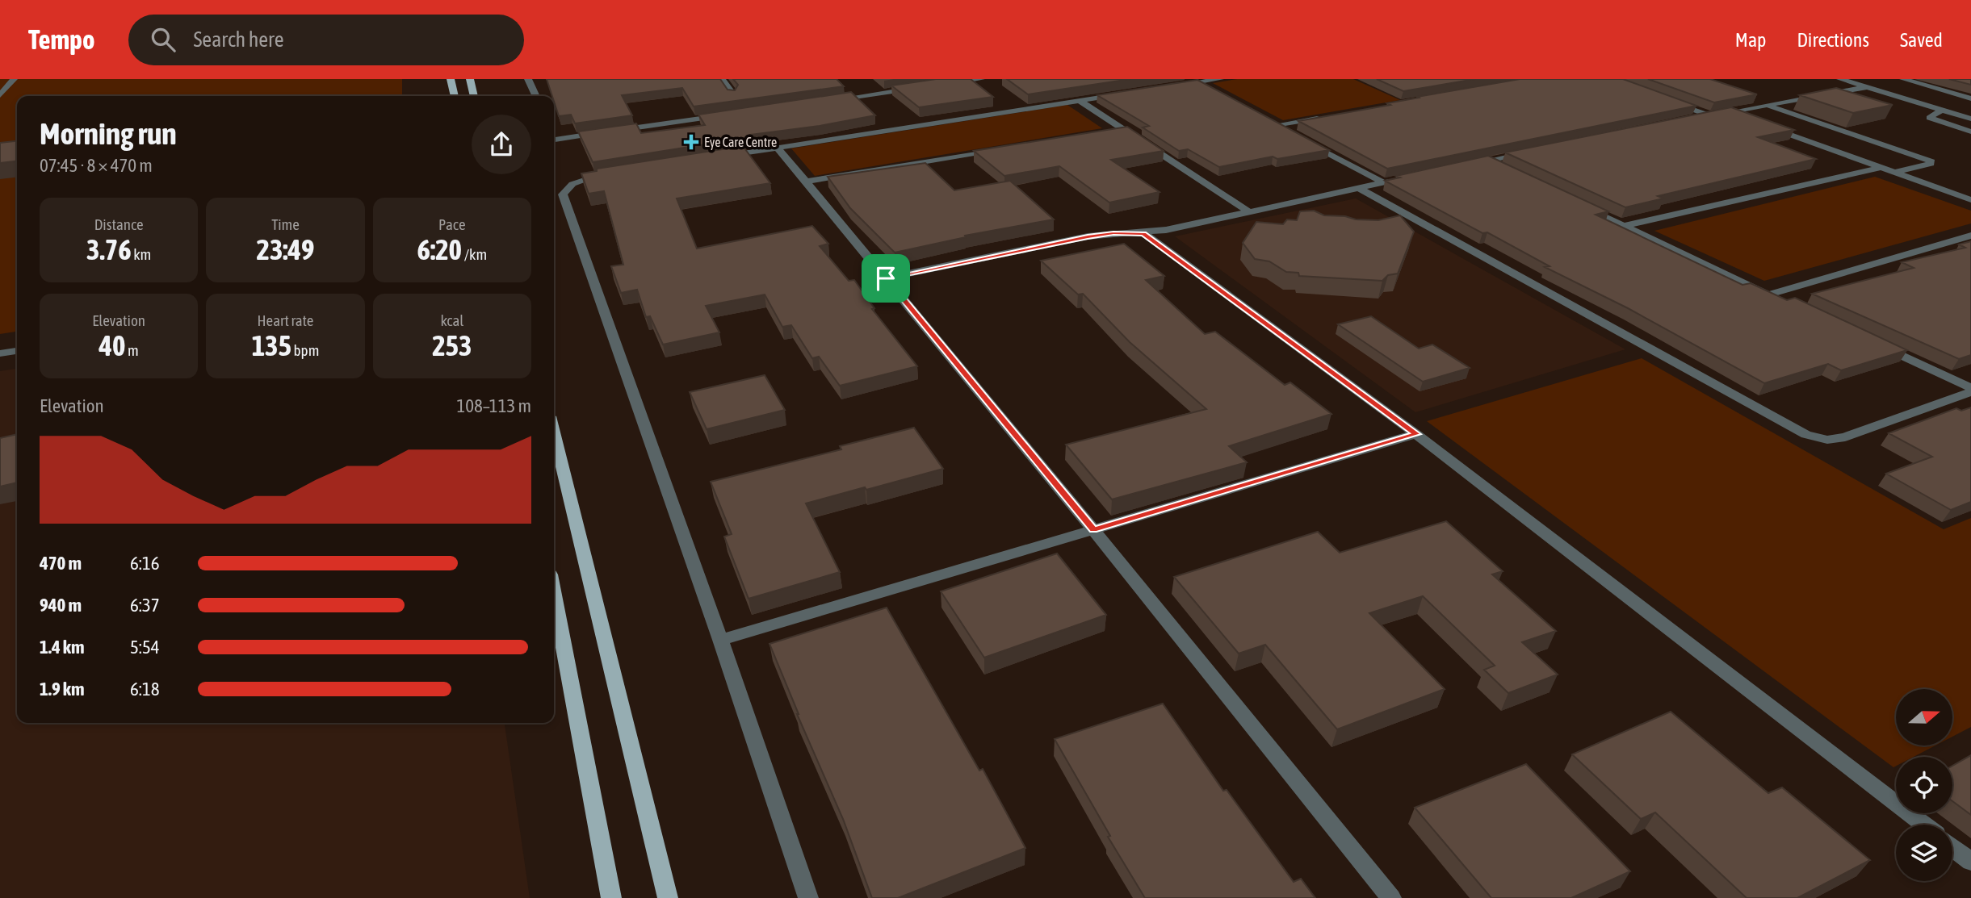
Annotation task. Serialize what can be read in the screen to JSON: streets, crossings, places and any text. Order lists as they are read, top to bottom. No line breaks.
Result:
{"places":{"health":["Eye Care Centre"]},"north":"right","page":{"header":"Tempo","search":"Search here","nav":["Map","Directions","Saved"],"heading":["Morning run","07:45 · 8 × 470 m"],"stats":[["Distance","3.76 km"],["Time","23:49"],["Pace","6:20 /km"],["Elevation","40 m"],["Heart rate","135 bpm"],["kcal","253"]],"chart":["Elevation","108–113 m"],"list":[{"name":"470 m","note":"6:16"},{"name":"940 m","note":"6:37"},{"name":"1.4 km","note":"5:54"},{"name":"1.9 km","note":"6:18"}]}}
